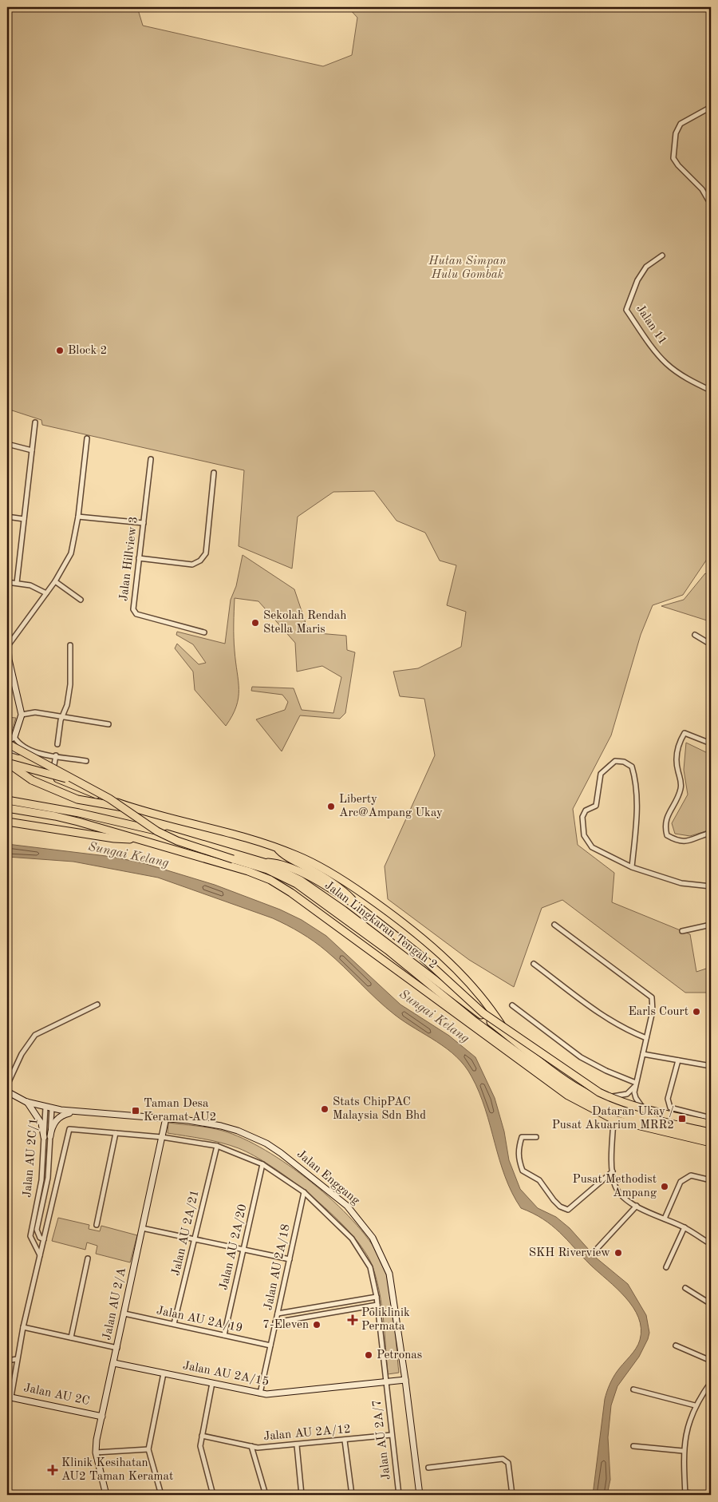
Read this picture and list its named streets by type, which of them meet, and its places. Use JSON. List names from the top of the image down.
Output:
{
  "streets": {
    "highway": ["Jalan Lingkaran Tengah 2"],
    "street": [
      "Jalan 11",
      "Jalan Hillview 3",
      "Jalan AU 2C/1",
      "Jalan Enggang",
      "Jalan AU 2A/21",
      "Jalan AU 2A/20",
      "Jalan AU 2A/18",
      "Jalan AU 2/A",
      "Jalan AU 2A/19",
      "Jalan AU 2A/15",
      "Jalan AU 2C",
      "Jalan AU 2A/12",
      "Jalan AU 2A/7"
    ]
  },
  "crossings": [
    ["Jalan AU 2C/1", "Jalan Enggang"],
    ["Jalan AU 2C/1", "Jalan AU 2A/7"],
    ["Jalan Enggang", "Jalan AU 2/A"],
    ["Jalan Enggang", "Jalan AU 2A/15"],
    ["Jalan AU 2A/21", "Jalan AU 2A/19"],
    ["Jalan AU 2A/21", "Jalan AU 2A/7"],
    ["Jalan AU 2A/20", "Jalan AU 2A/19"],
    ["Jalan AU 2A/20", "Jalan AU 2A/7"],
    ["Jalan AU 2A/18", "Jalan AU 2A/19"],
    ["Jalan AU 2A/18", "Jalan AU 2A/15"],
    ["Jalan AU 2A/18", "Jalan AU 2A/7"],
    ["Jalan AU 2/A", "Jalan AU 2A/19"],
    ["Jalan AU 2/A", "Jalan AU 2A/15"],
    ["Jalan AU 2/A", "Jalan AU 2C"],
    ["Jalan AU 2/A", "Jalan AU 2A/7"],
    ["Jalan AU 2A/15", "Jalan AU 2A/7"],
    ["Jalan AU 2A/12", "Jalan AU 2A/7"]
  ],
  "water": ["Sungai Kelang"],
  "parks": ["Hutan Simpan Hulu Gombak"],
  "places": {
    "other": [
      "Block 2",
      "Sekolah Rendah Stella Maris",
      "Liberty Arc@Ampang Ukay",
      "Earls Court",
      "Stats ChipPAC Malaysia Sdn Bhd",
      "Pusat Methodist Ampang",
      "SKH Riverview",
      "7-Eleven",
      "Petronas"
    ],
    "transit": ["Taman Desa Keramat AU2", "Dataran Ukay / Pusat Akuarium MRR2"],
    "health": ["Poliklinik Permata", "Klinik Kesihatan AU2 Taman Keramat"]
  }
}
